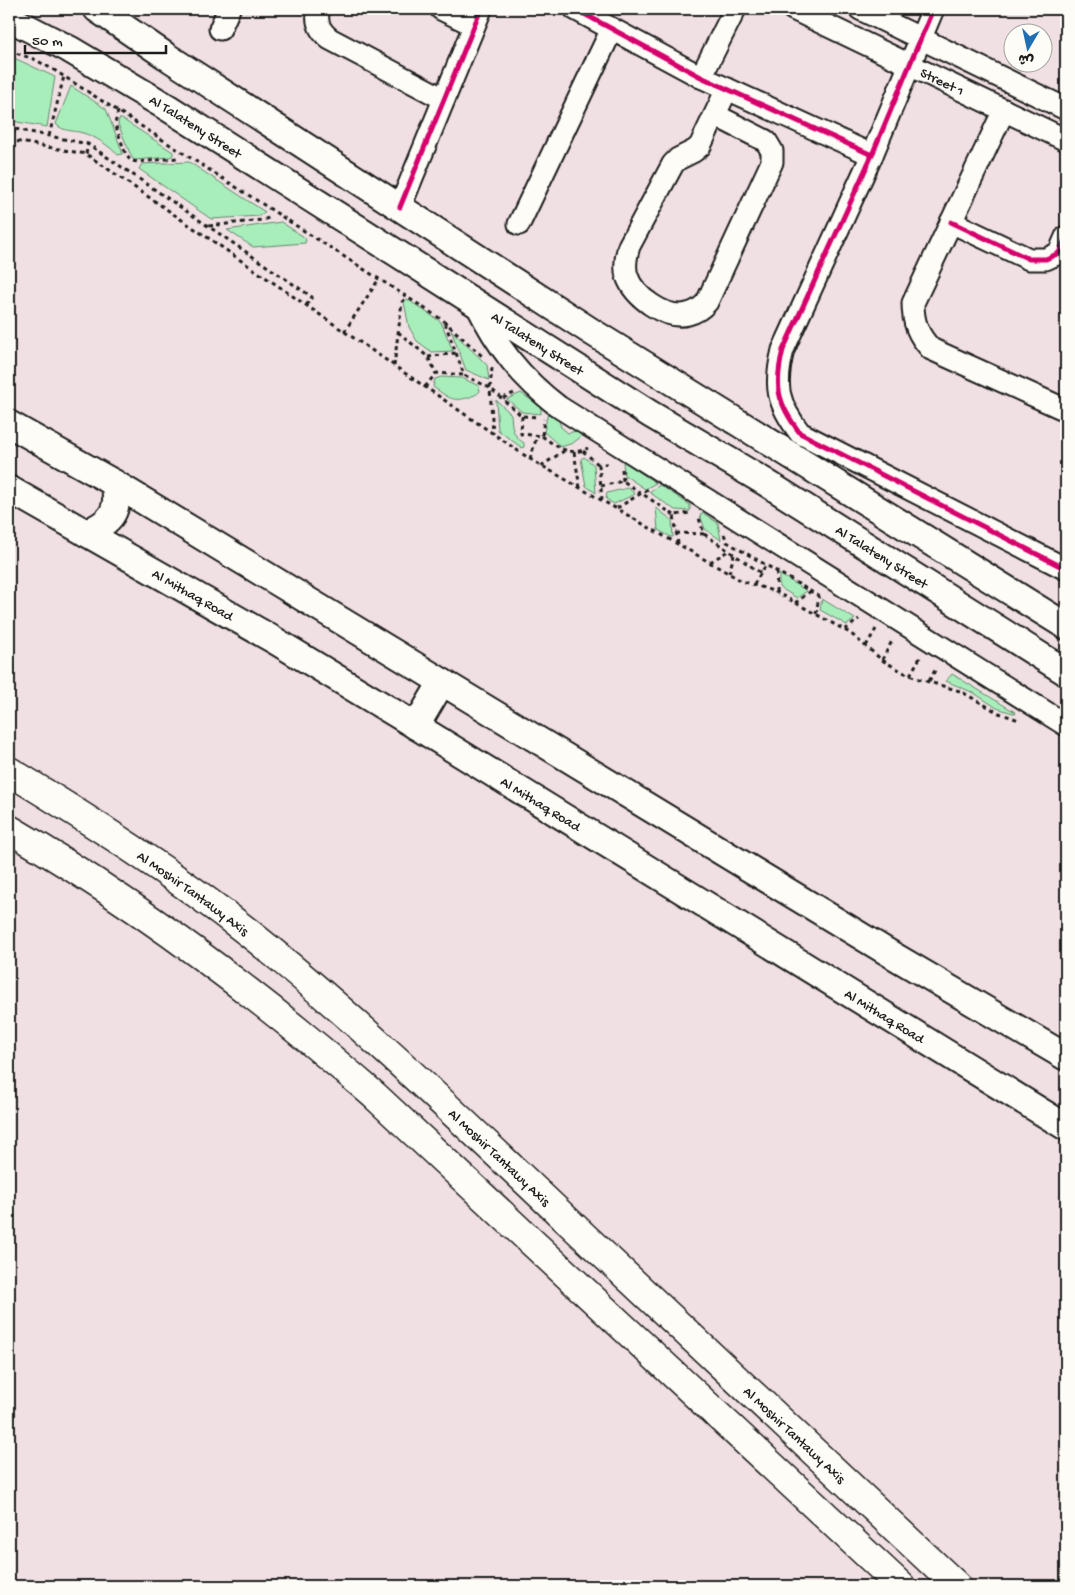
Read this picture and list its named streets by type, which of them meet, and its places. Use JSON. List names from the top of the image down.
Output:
{
  "streets": {
    "highway": ["Al Moshir Tantawy Axis"],
    "main road": ["Al Talateny Street", "Al Mithaq Road"],
    "street": ["Street 1"]
  },
  "scale_bar": "50 m",
  "north": "bottom"
}
